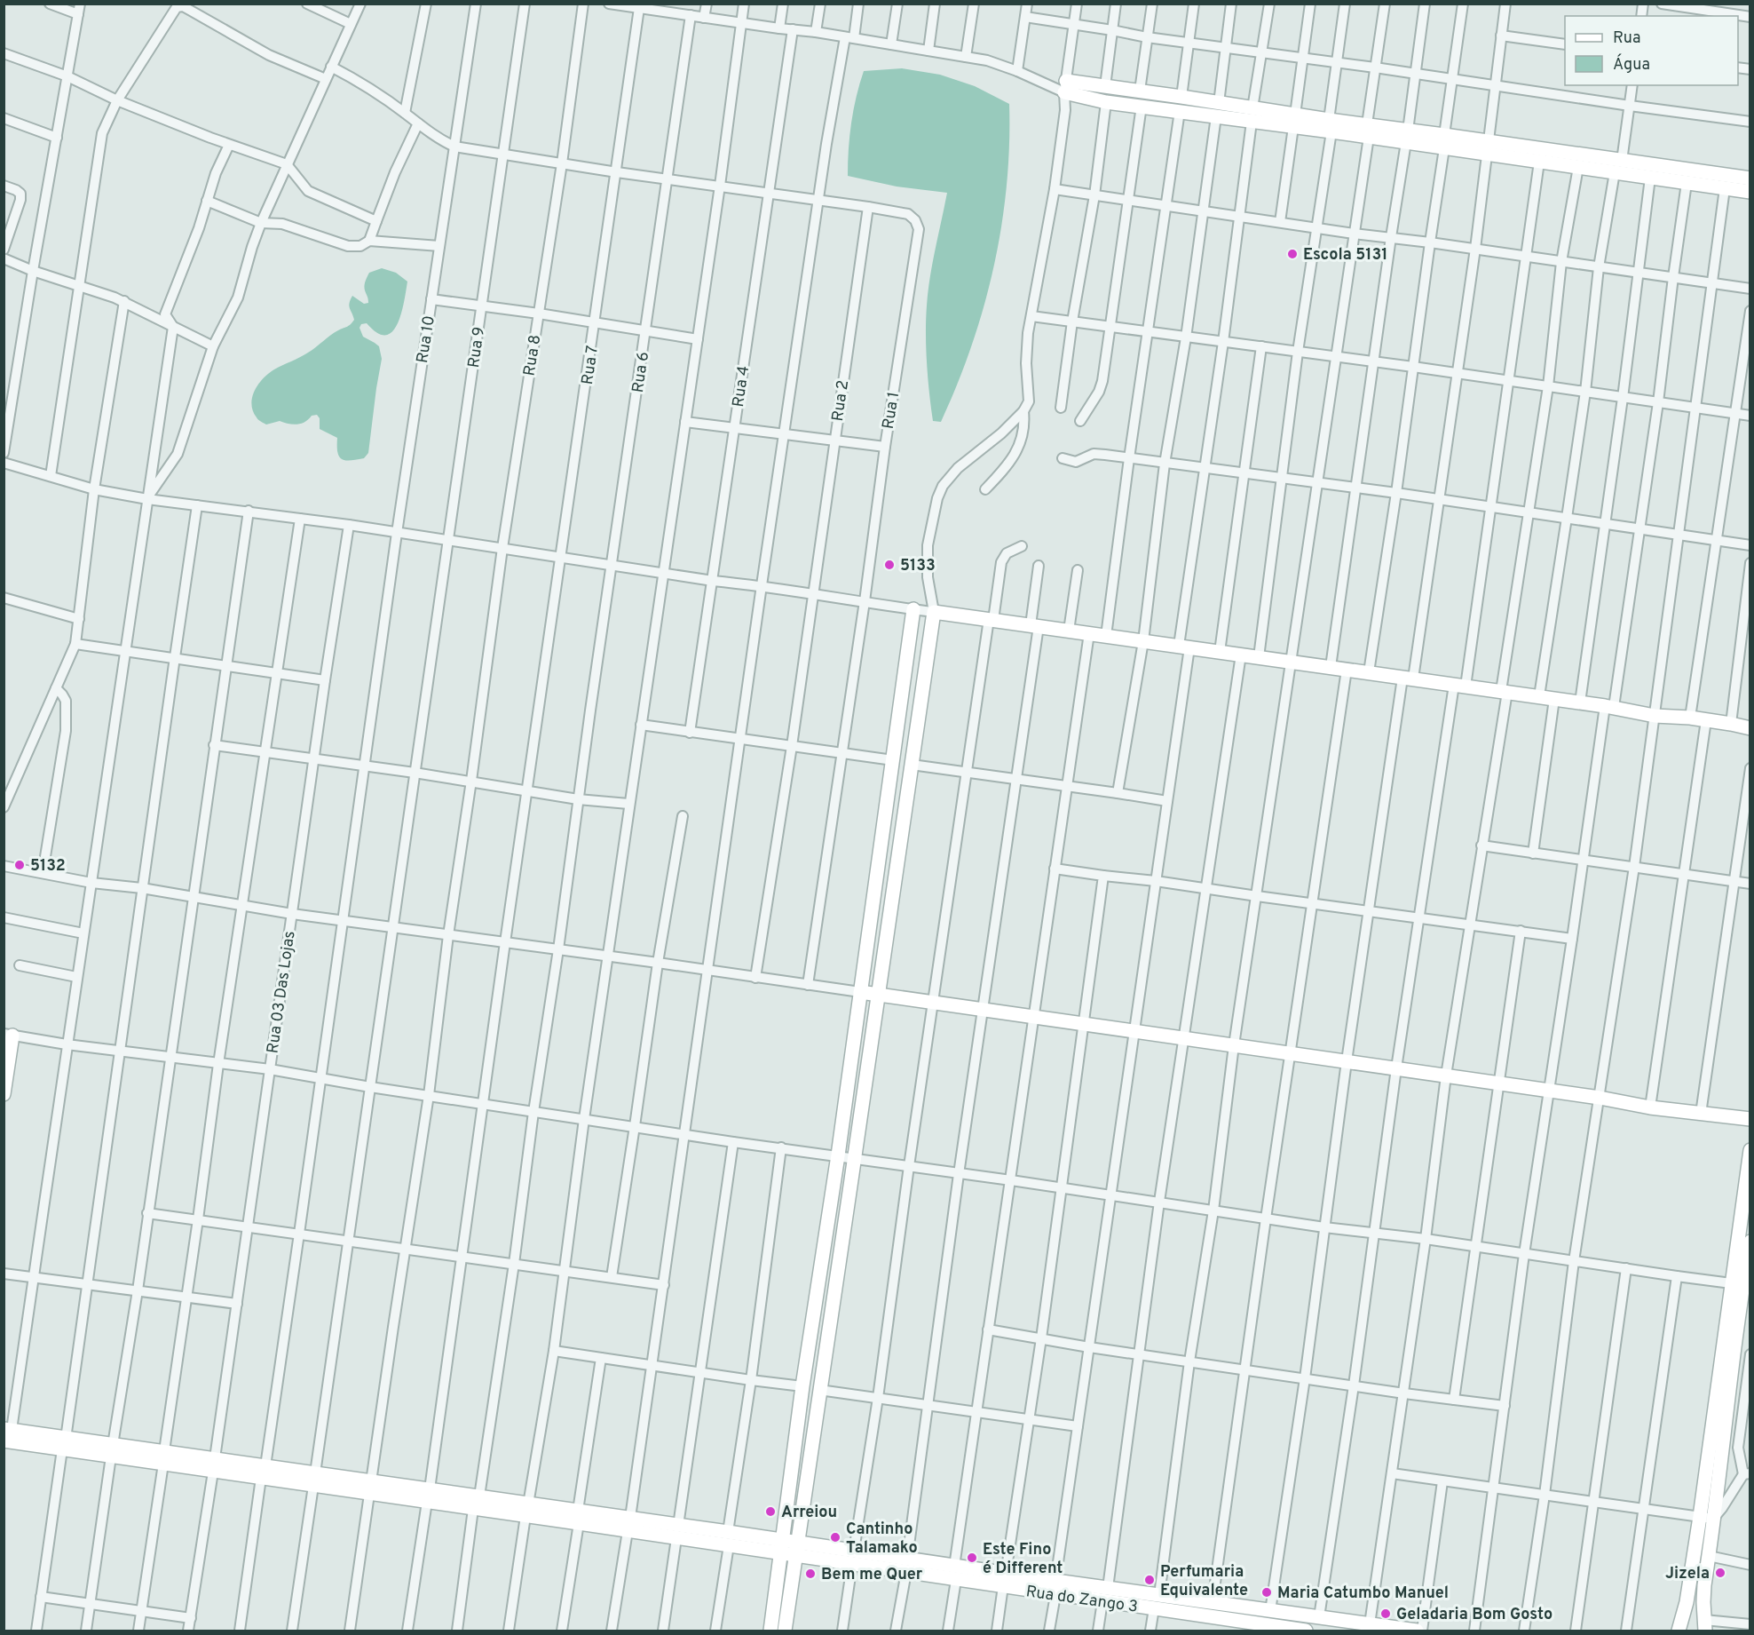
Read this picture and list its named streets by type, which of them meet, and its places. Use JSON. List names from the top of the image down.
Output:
{
  "streets": {
    "street": [
      "Rua 10",
      "Rua 9",
      "Rua 8",
      "Rua 7",
      "Rua 6",
      "Rua 4",
      "Rua 2",
      "Rua 1",
      "Rua 03 Das Lojas",
      "Rua do Zango 3"
    ]
  },
  "crossings": [
    ["Rua 10", "Rua do Zango 3"],
    ["Rua 9", "Rua do Zango 3"],
    ["Rua 8", "Rua do Zango 3"],
    ["Rua 7", "Rua do Zango 3"],
    ["Rua 6", "Rua do Zango 3"],
    ["Rua 2", "Rua 1"],
    ["Rua 03 Das Lojas", "Rua do Zango 3"]
  ],
  "places": [
    "Escola 5131",
    "5133",
    "5132",
    "Arreiou",
    "Cantinho Talamako",
    "Este Fino é Different",
    "Jizela",
    "Bem me Quer",
    "Perfumaria Equivalente",
    "Maria Catumbo Manuel",
    "Geladaria Bom Gosto"
  ],
  "legend": ["Rua", "Água"]
}
